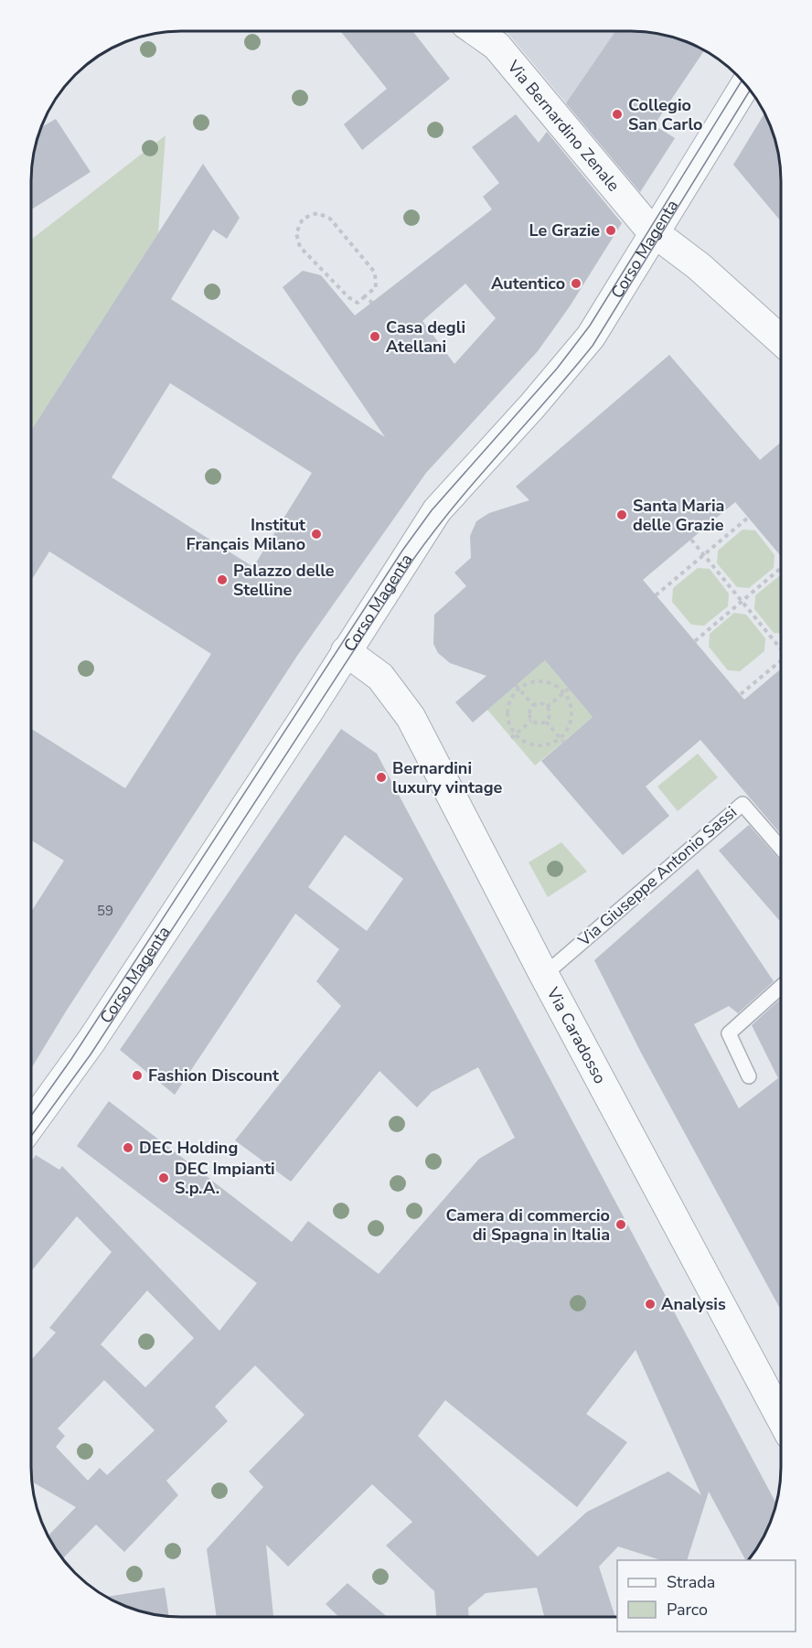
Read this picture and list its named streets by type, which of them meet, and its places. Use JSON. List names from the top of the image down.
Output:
{
  "streets": {
    "street": ["Via Bernardino Zenale", "Corso Magenta", "Via Caradosso"],
    "lane": ["Via Giuseppe Antonio Sassi"]
  },
  "crossings": [
    ["Via Bernardino Zenale", "Corso Magenta"],
    ["Corso Magenta", "Via Caradosso"],
    ["Via Giuseppe Antonio Sassi", "Via Caradosso"]
  ],
  "places": [
    "Collegio San Carlo",
    "Le Grazie",
    "Autentico",
    "Casa degli Atellani",
    "Santa Maria delle Grazie",
    "Institut Français Milano",
    "Palazzo delle Stelline",
    "Bernardini luxury vintage",
    "Fashion Discount",
    "DEC Holding",
    "DEC Impianti S.p.A.",
    "Camera di commercio di Spagna in Italia",
    "Analysis"
  ],
  "house_numbers": ["59"],
  "legend": ["Strada", "Parco"]
}
